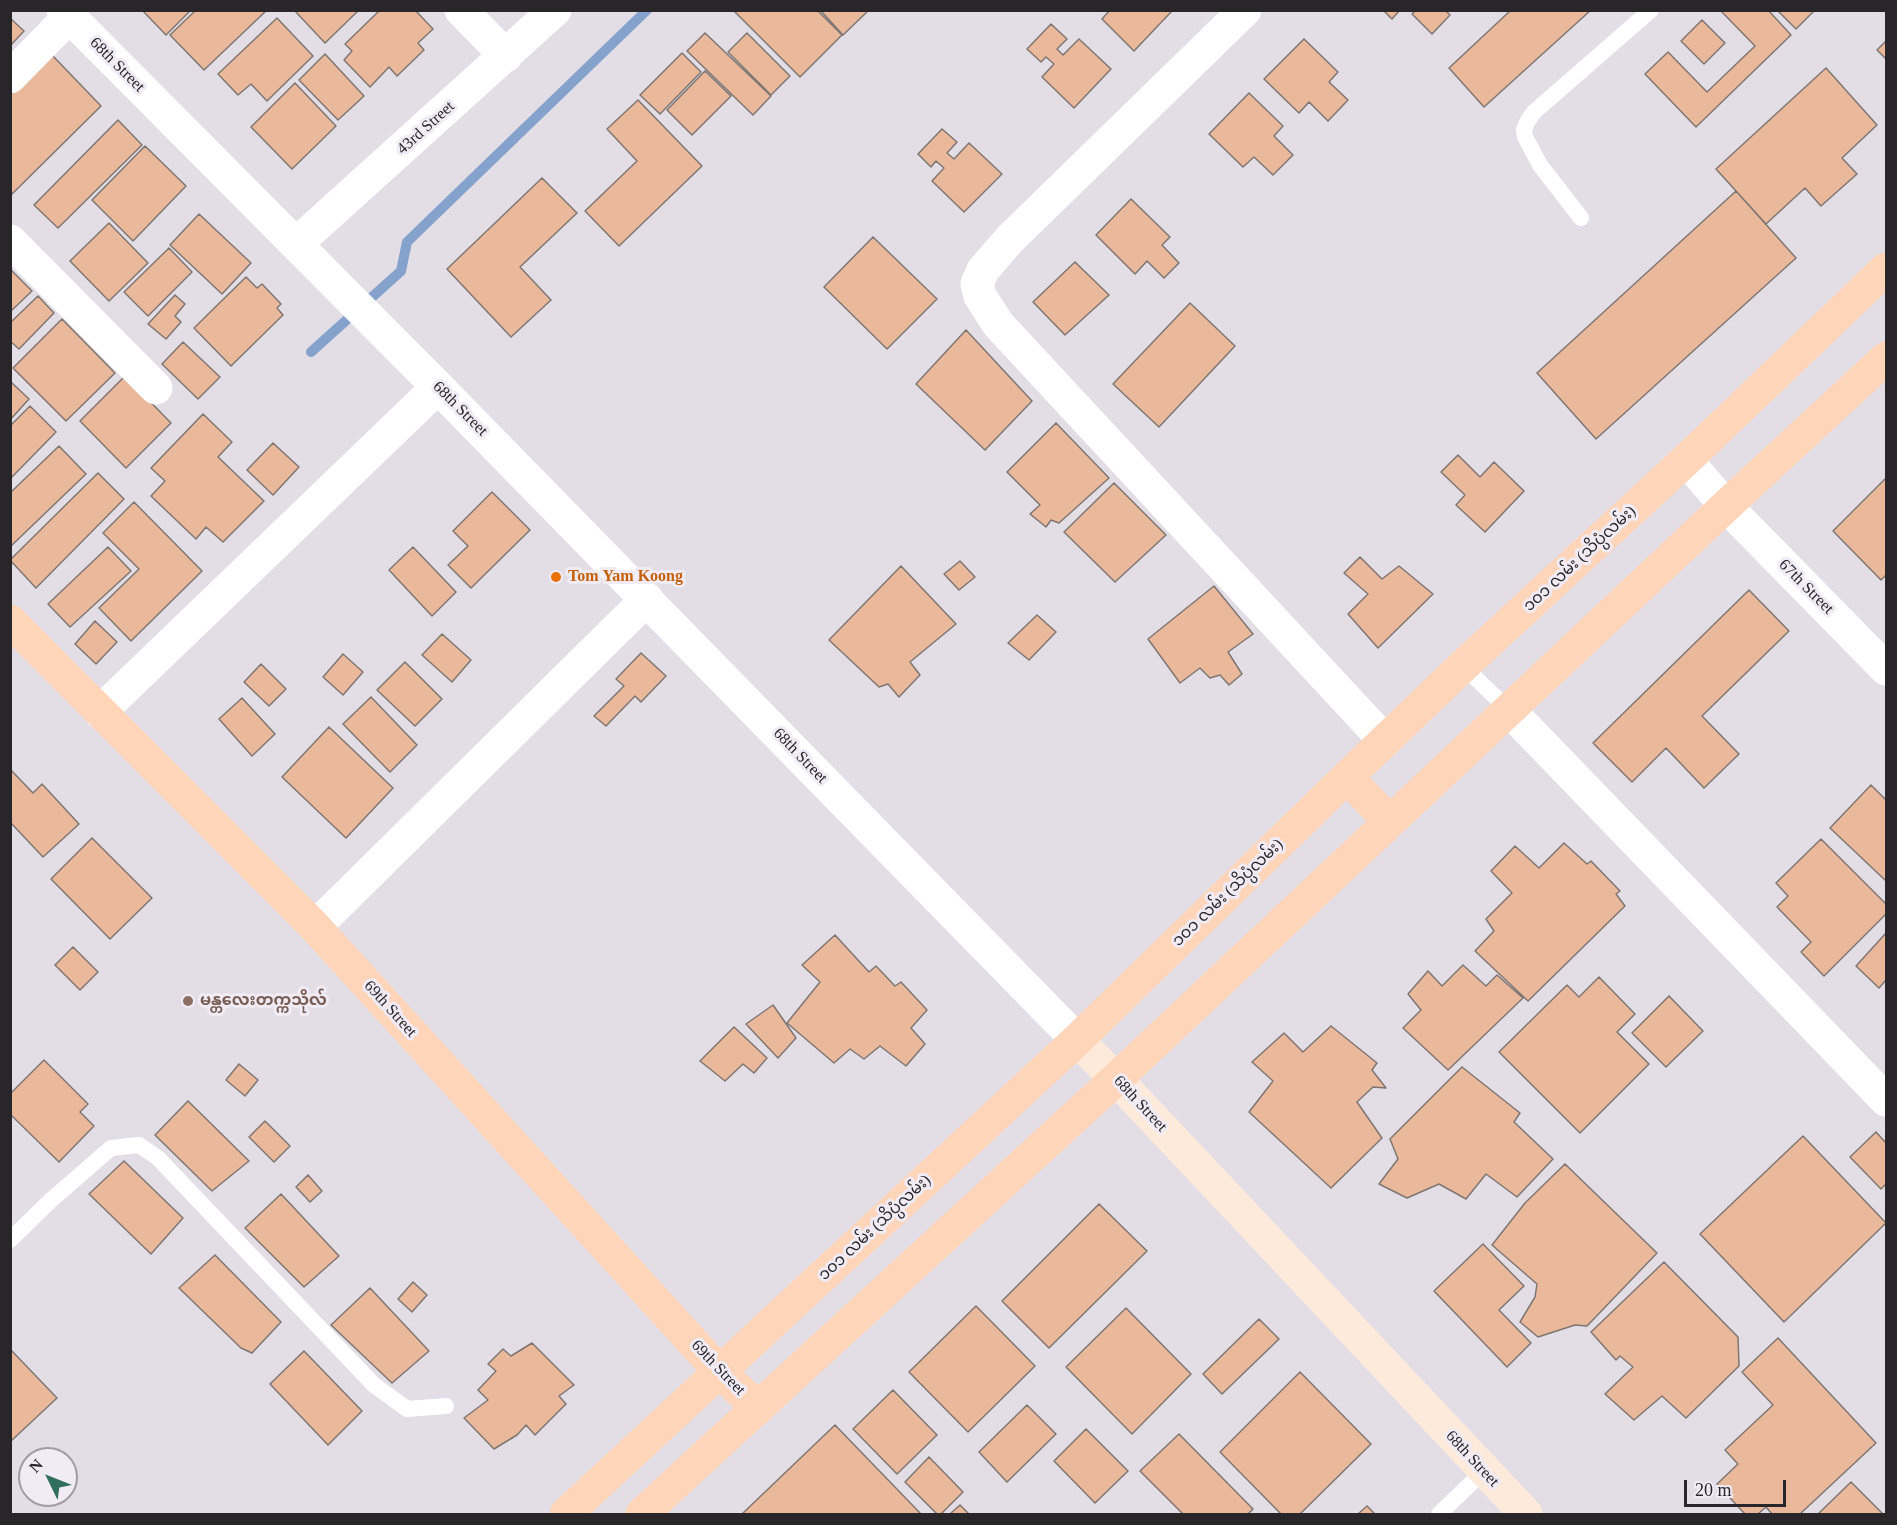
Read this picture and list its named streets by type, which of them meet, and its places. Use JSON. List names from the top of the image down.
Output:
{
  "streets": {
    "main road": ["68th Street", "၁၀၁ လမ်း (သိပ္ပံလမ်း)", "69th Street"],
    "street": ["43rd Street", "67th Street"]
  },
  "crossings": [
    ["68th Street", "43rd Street"],
    ["68th Street", "၁၀၁ လမ်း (သိပ္ပံလမ်း)"],
    ["၁၀၁ လမ်း (သိပ္ပံလမ်း)", "67th Street"],
    ["၁၀၁ လမ်း (သိပ္ပံလမ်း)", "69th Street"]
  ],
  "places": ["Tom Yam Koong", "မန္တလေးတက္ကသိုလ်"],
  "scale_bar": "20 m",
  "north": "top left"
}
